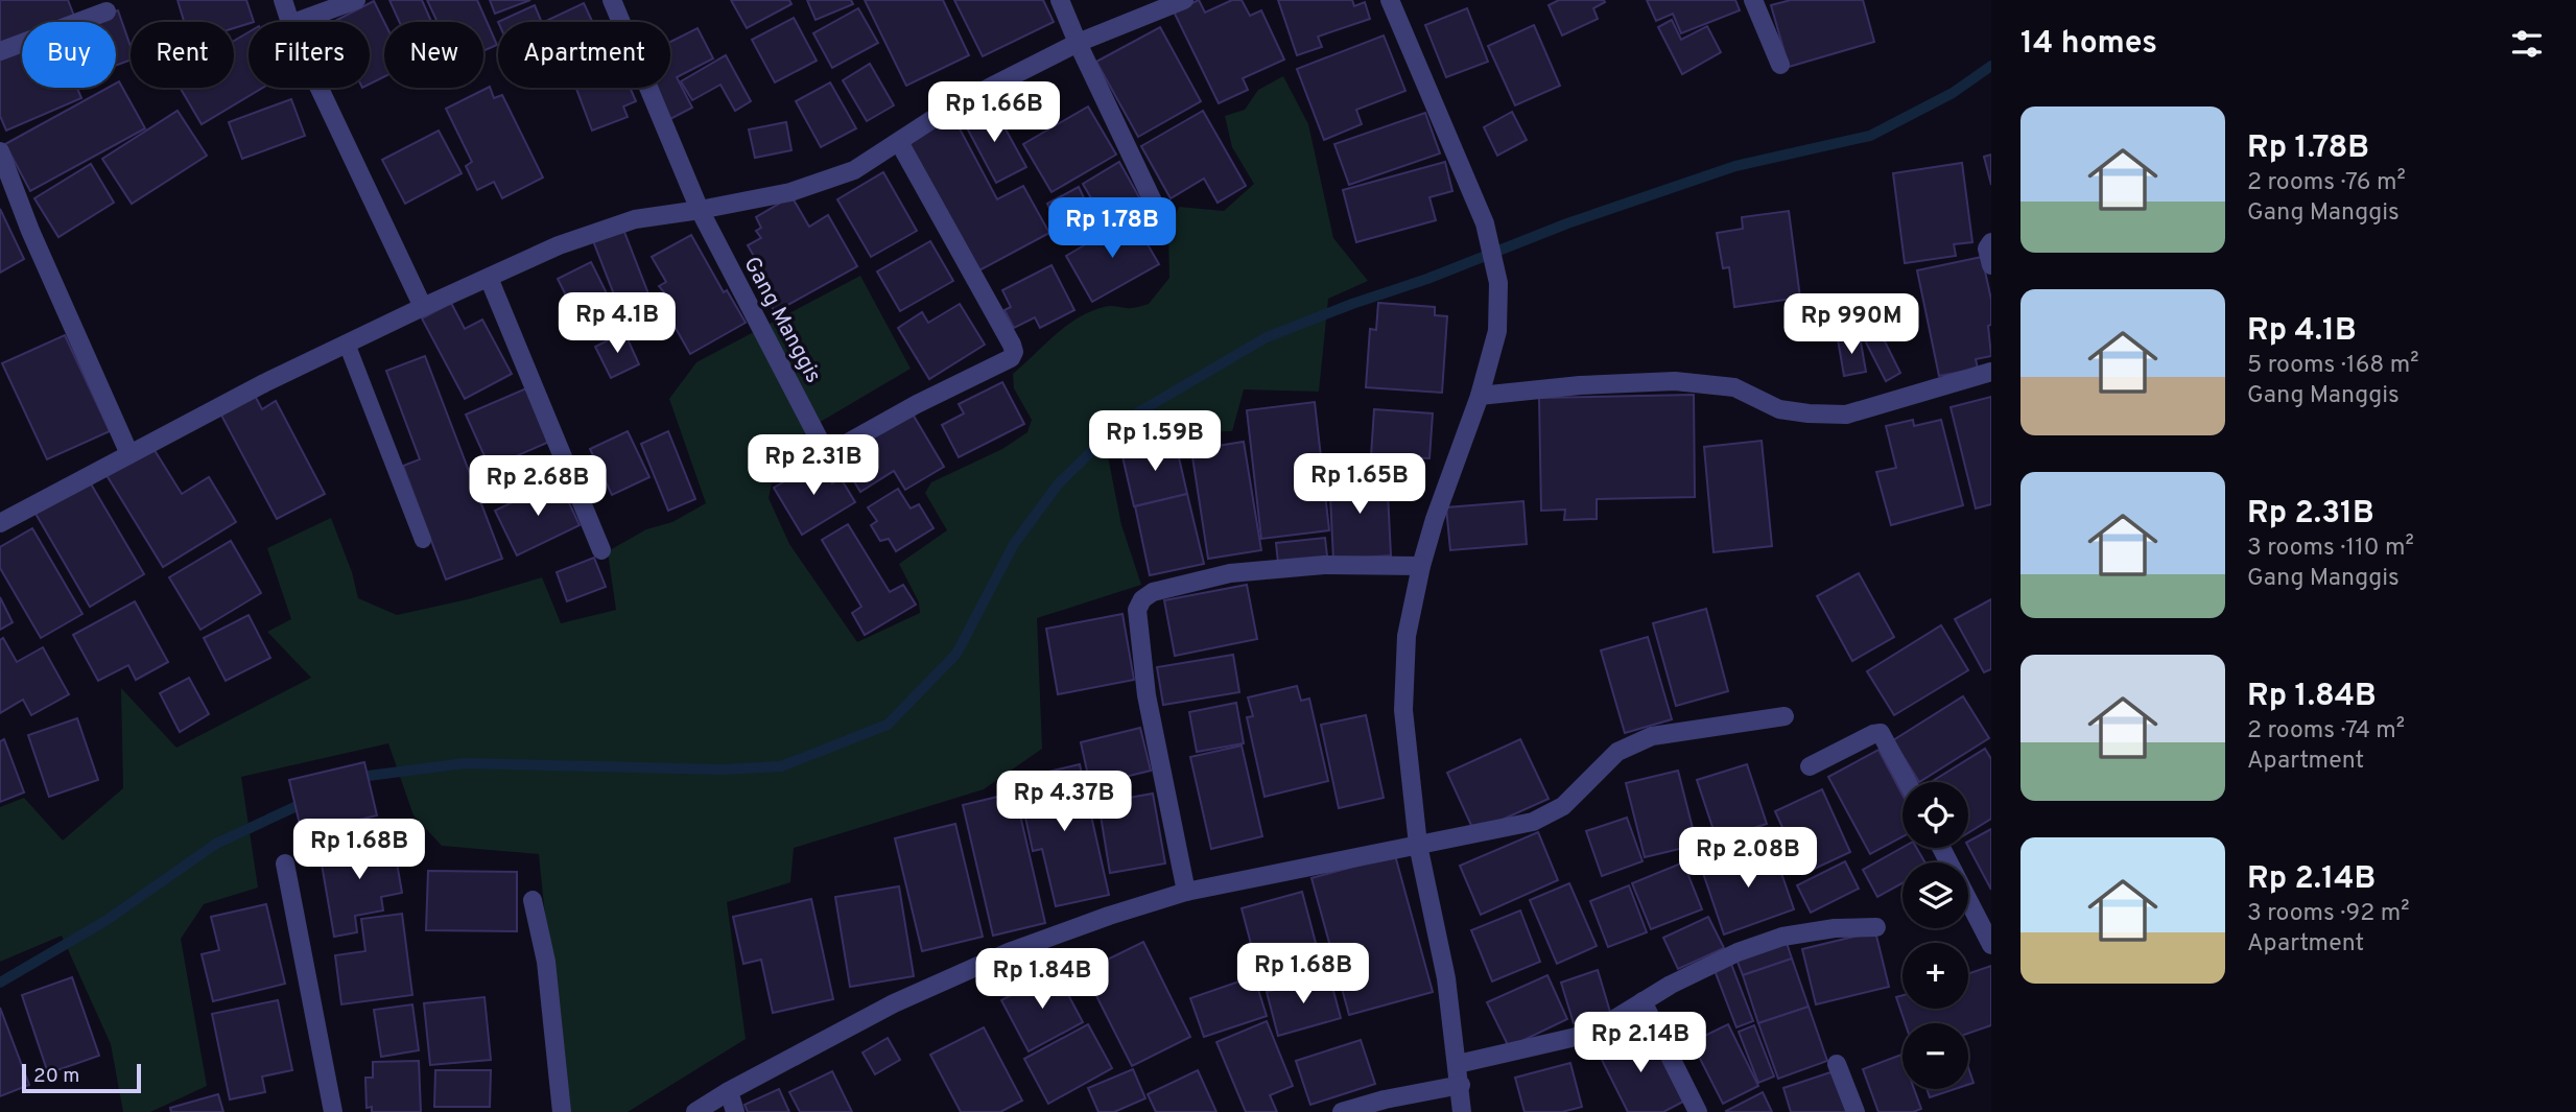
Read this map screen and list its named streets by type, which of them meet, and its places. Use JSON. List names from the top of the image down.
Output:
{
  "streets": {
    "street": ["Gang Manggis"]
  },
  "scale_bar": "20 m",
  "page": {
    "heading": "14 homes",
    "chip": [
      "Buy",
      "Rent",
      "Filters",
      "New",
      "Apartment"
    ],
    "price": [
      "Rp 1.66B",
      "Rp 1.78B",
      "Rp 4.1B",
      "Rp 990M",
      "Rp 1.59B",
      "Rp 2.31B",
      "Rp 1.65B",
      "Rp 2.68B",
      "Rp 4.37B",
      "Rp 1.68B",
      "Rp 2.08B",
      "Rp 1.68B",
      "Rp 1.84B",
      "Rp 2.14B"
    ],
    "list": [
      {
        "name": "Rp 1.78B",
        "note": "2 rooms · 76 m² · Gang Manggis"
      },
      {
        "name": "Rp 4.1B",
        "note": "5 rooms · 168 m² · Gang Manggis"
      },
      {
        "name": "Rp 2.31B",
        "note": "3 rooms · 110 m² · Gang Manggis"
      },
      {
        "name": "Rp 1.84B",
        "note": "2 rooms · 74 m² · Apartment"
      },
      {
        "name": "Rp 2.14B",
        "note": "3 rooms · 92 m² · Apartment"
      }
    ],
    "map_buttons": ["+", "−"],
    "scale": "20 m"
  }
}
